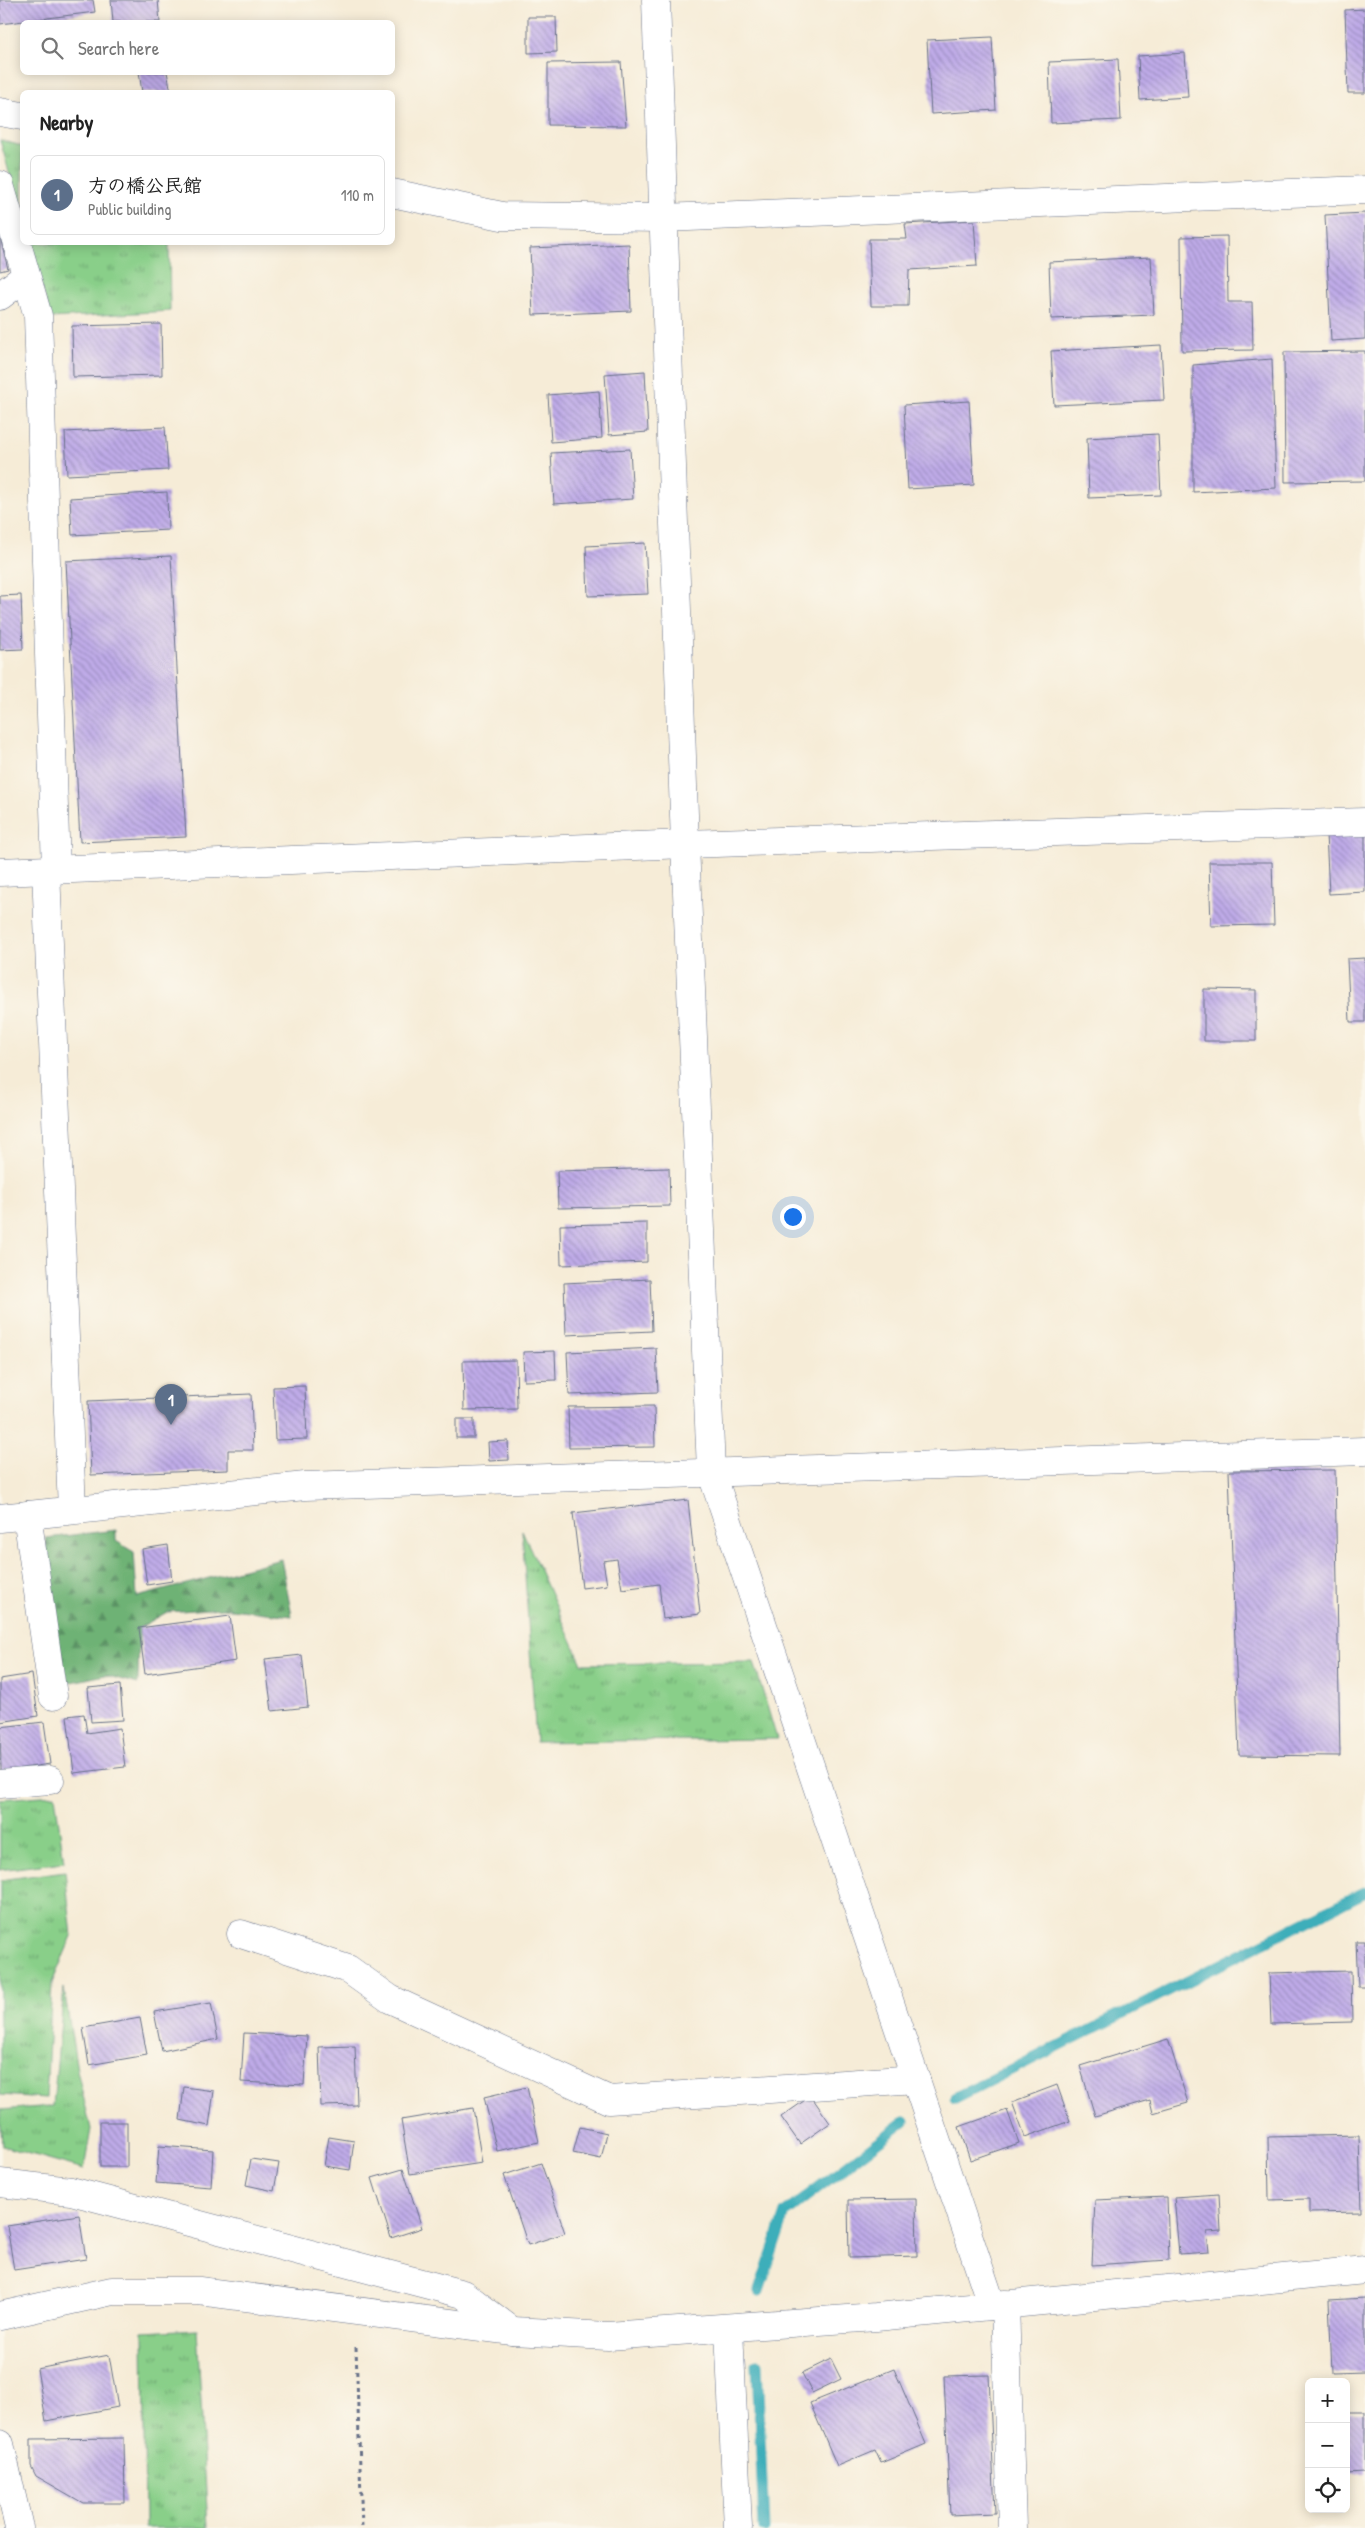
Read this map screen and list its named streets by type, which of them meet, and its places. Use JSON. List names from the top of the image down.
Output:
{
  "page": {
    "search": "Search here",
    "heading": "Nearby",
    "list": [
      {
        "mark": "1",
        "name": "方の橋公民館",
        "note": "Public building",
        "value": "110 m"
      }
    ],
    "pins": "1",
    "map_buttons": ["+", "−"]
  }
}
